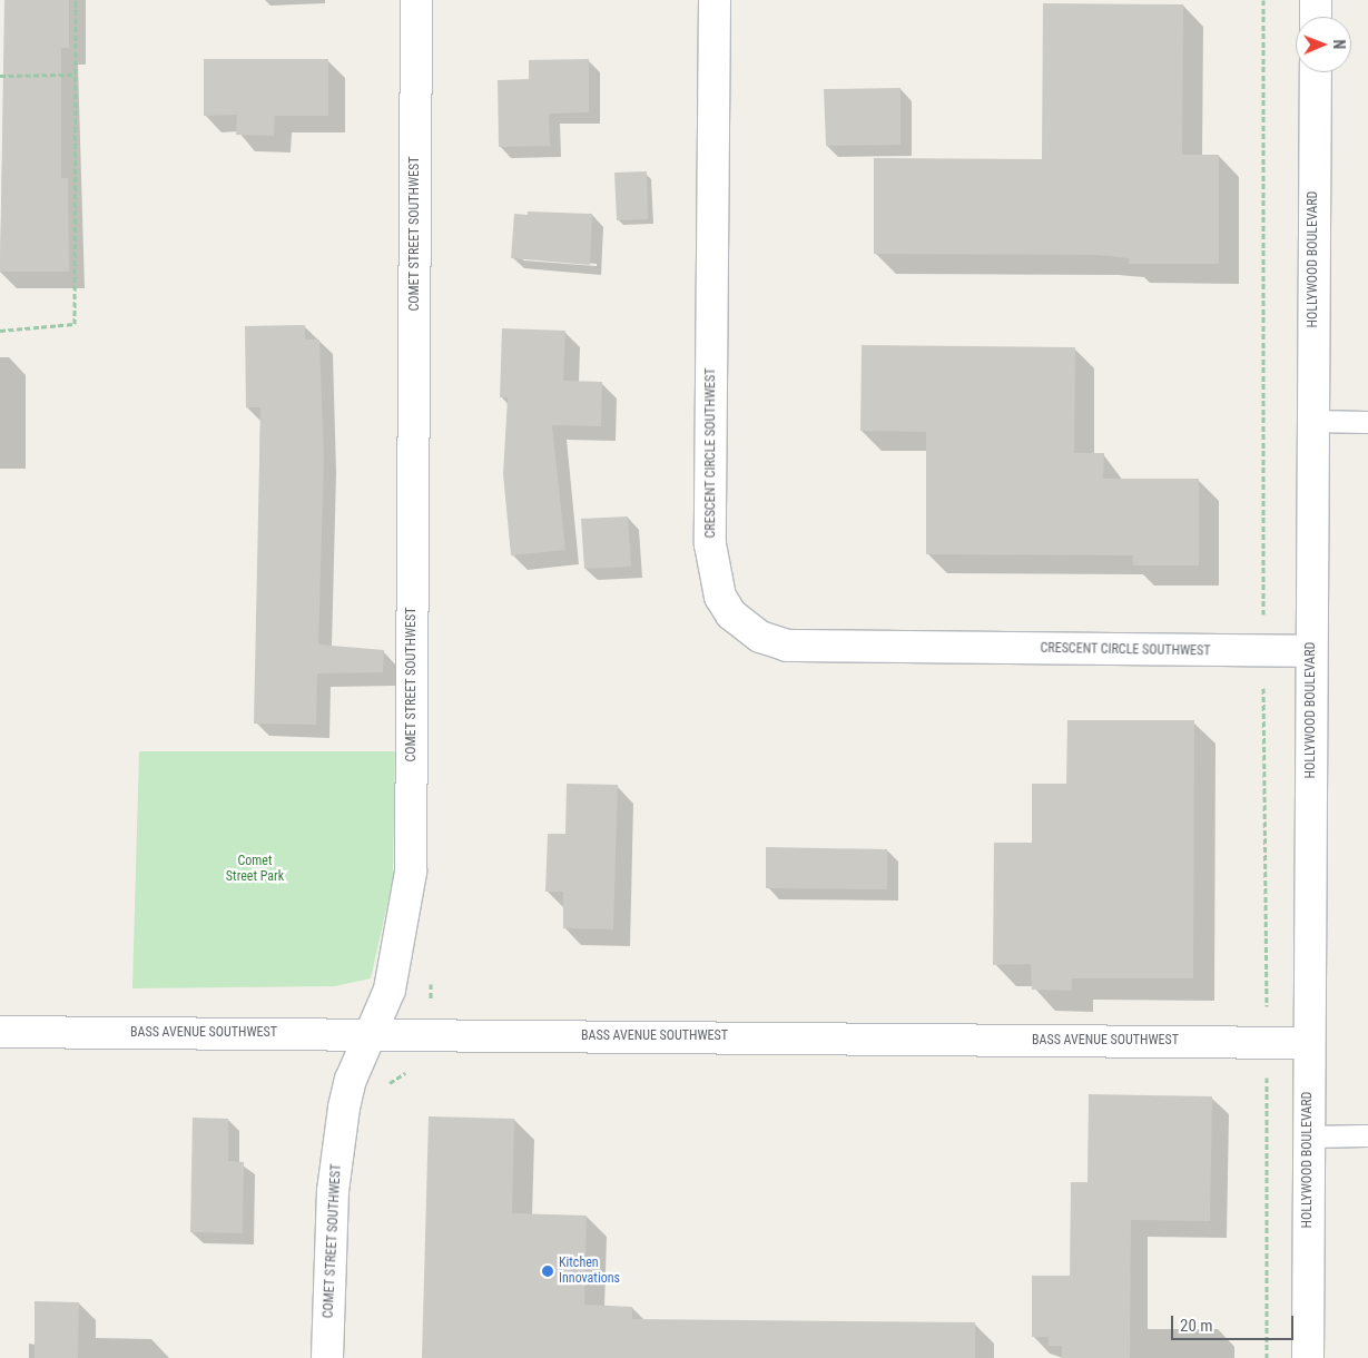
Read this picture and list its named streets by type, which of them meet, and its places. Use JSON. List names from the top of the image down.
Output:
{
  "streets": {
    "street": [
      "COMET STREET SOUTHWEST",
      "HOLLYWOOD BOULEVARD",
      "CRESCENT CIRCLE SOUTHWEST",
      "BASS AVENUE SOUTHWEST"
    ]
  },
  "crossings": [
    ["COMET STREET SOUTHWEST", "BASS AVENUE SOUTHWEST"],
    ["HOLLYWOOD BOULEVARD", "CRESCENT CIRCLE SOUTHWEST"],
    ["HOLLYWOOD BOULEVARD", "BASS AVENUE SOUTHWEST"]
  ],
  "parks": ["Comet Street Park"],
  "places": ["Kitchen Innovations"],
  "scale_bar": "20 m",
  "north": "right"
}
